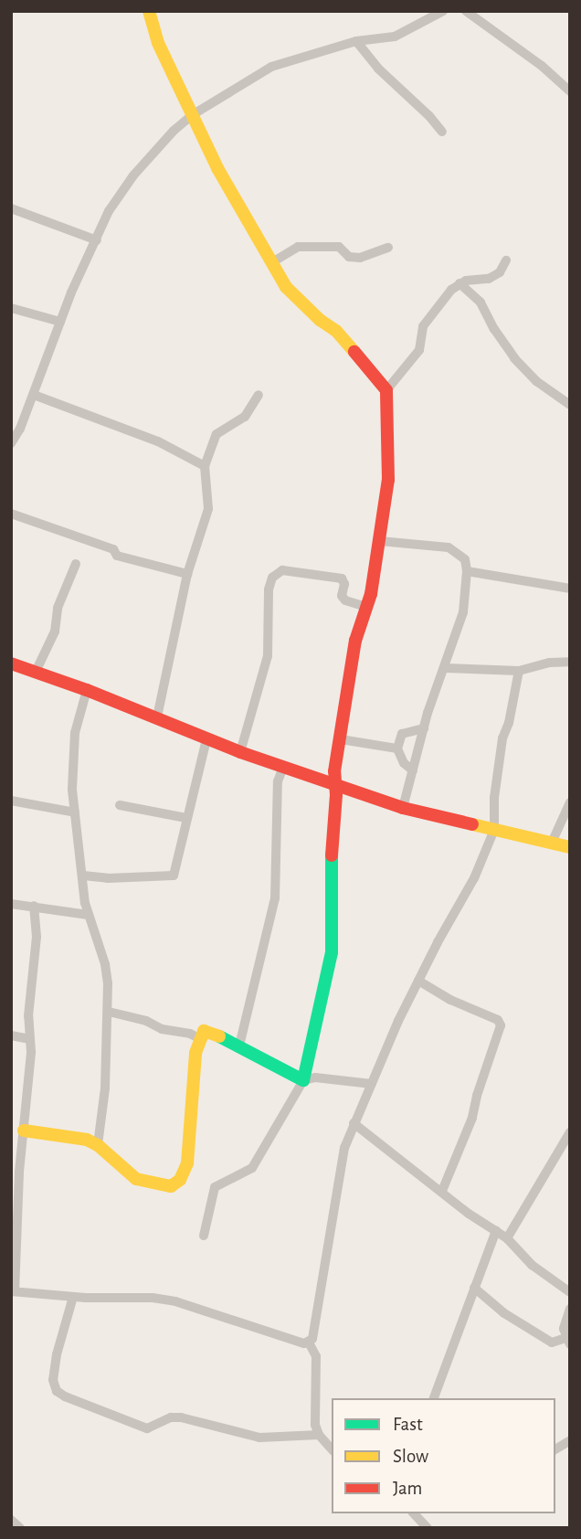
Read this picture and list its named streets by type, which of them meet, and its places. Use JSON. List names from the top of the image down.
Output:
{
  "legend": ["Fast", "Slow", "Jam"]
}
